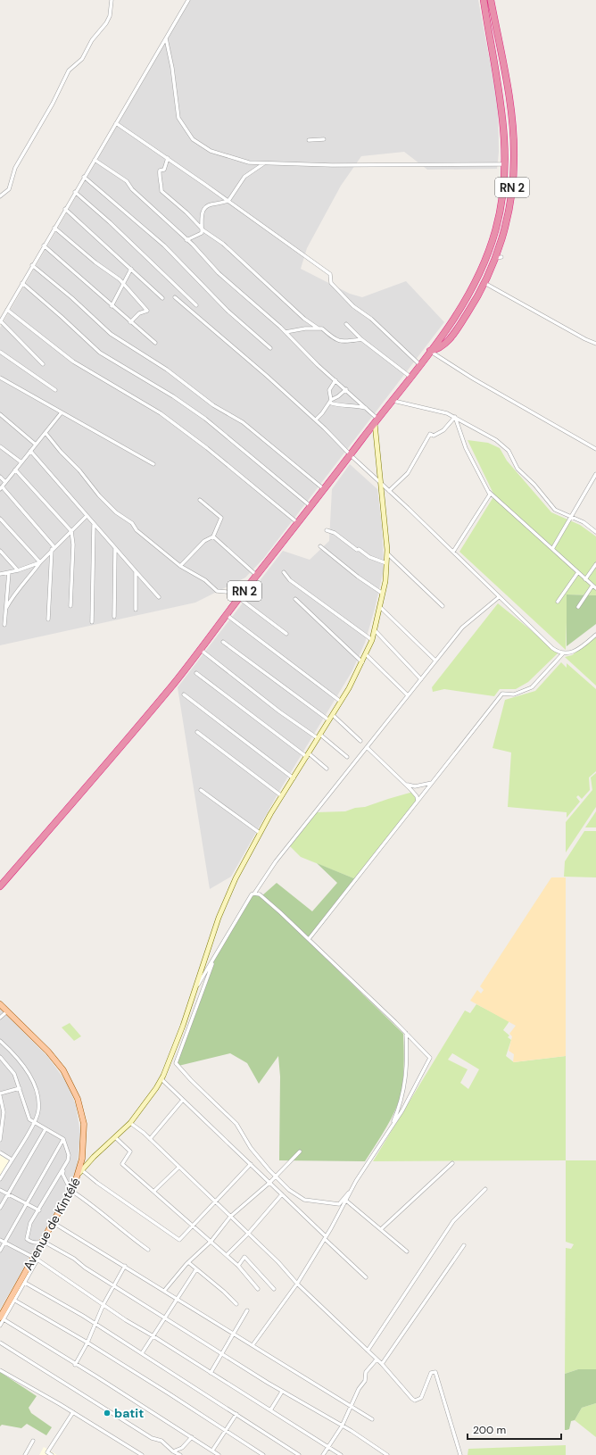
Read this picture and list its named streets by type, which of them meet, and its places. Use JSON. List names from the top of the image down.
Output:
{
  "streets": {
    "highway": ["RN 2"],
    "main road": ["Avenue de Kintélé"]
  },
  "places": ["batit"],
  "scale_bar": "200 m"
}
